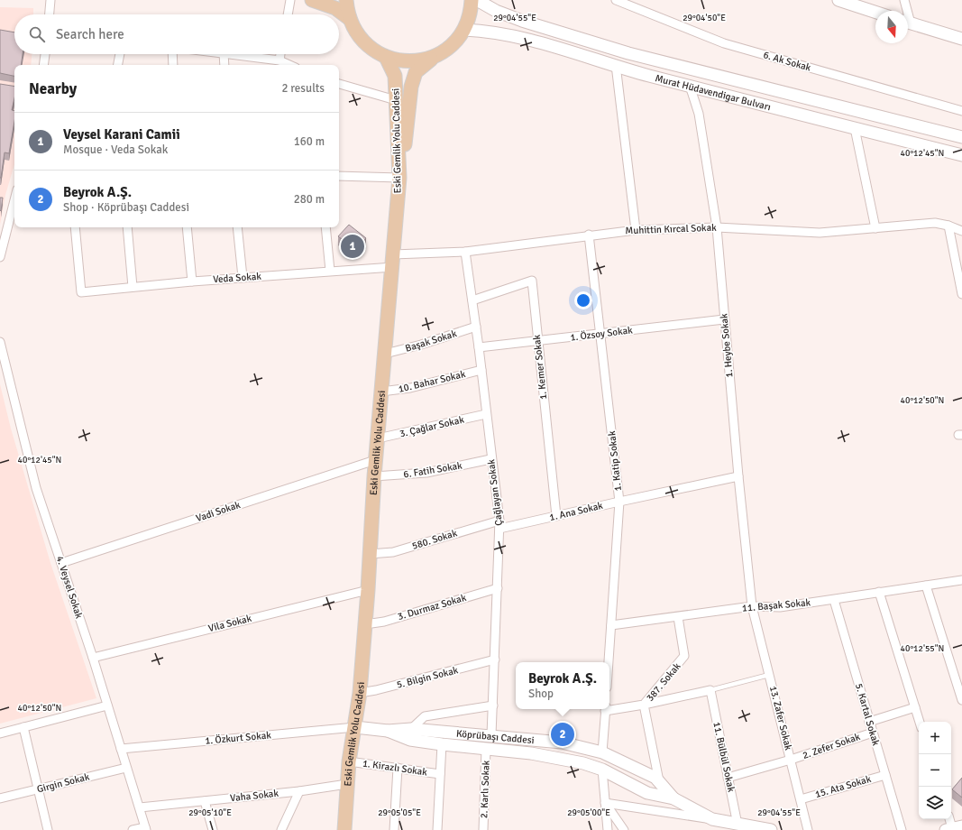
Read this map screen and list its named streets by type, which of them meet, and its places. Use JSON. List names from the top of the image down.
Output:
{
  "streets": {
    "main road": ["Murat Hüdavendigar Bulvarı", "Eski Gemlik Yolu Caddesi", "Köprübaşı Caddesi"],
    "street": [
      "6. Ak Sokak",
      "Muhittin Kırcal Sokak",
      "Veda Sokak",
      "1. Özsoy Sokak",
      "Başak Sokak",
      "1. Heybe Sokak",
      "1. Kemer Sokak",
      "10. Bahar Sokak",
      "3. Çağlar Sokak",
      "1. Katip Sokak",
      "6. Fatih Sokak",
      "Çağlayan Sokak",
      "Vadi Sokak",
      "1. Ana Sokak",
      "580. Sokak",
      "4. Veysel Sokak",
      "11. Başak Sokak",
      "3. Durmaz Sokak",
      "Vila Sokak",
      "5. Bilgin Sokak",
      "387. Sokak",
      "5. Kartal Sokak",
      "13. Zafer Sokak",
      "1. Özkurt Sokak",
      "2. Zefer Sokak",
      "11. Bülbül Sokak",
      "1. Kirazlı Sokak",
      "Girgin Sokak",
      "15. Ata Sokak",
      "2. Karlı Sokak",
      "Vaha Sokak"
    ]
  },
  "crossings": [
    ["Murat Hüdavendigar Bulvarı", "1. Heybe Sokak"],
    ["Eski Gemlik Yolu Caddesi", "Muhittin Kırcal Sokak"],
    ["Eski Gemlik Yolu Caddesi", "Veda Sokak"],
    ["Eski Gemlik Yolu Caddesi", "Başak Sokak"],
    ["Eski Gemlik Yolu Caddesi", "10. Bahar Sokak"],
    ["Eski Gemlik Yolu Caddesi", "3. Çağlar Sokak"],
    ["Eski Gemlik Yolu Caddesi", "6. Fatih Sokak"],
    ["Eski Gemlik Yolu Caddesi", "Vadi Sokak"],
    ["Eski Gemlik Yolu Caddesi", "580. Sokak"],
    ["Eski Gemlik Yolu Caddesi", "3. Durmaz Sokak"],
    ["Eski Gemlik Yolu Caddesi", "Vila Sokak"],
    ["Eski Gemlik Yolu Caddesi", "5. Bilgin Sokak"],
    ["Eski Gemlik Yolu Caddesi", "Köprübaşı Caddesi"],
    ["Eski Gemlik Yolu Caddesi", "1. Özkurt Sokak"],
    ["Eski Gemlik Yolu Caddesi", "1. Kirazlı Sokak"],
    ["Eski Gemlik Yolu Caddesi", "Vaha Sokak"],
    ["Muhittin Kırcal Sokak", "Veda Sokak"],
    ["Muhittin Kırcal Sokak", "1. Heybe Sokak"],
    ["Muhittin Kırcal Sokak", "1. Katip Sokak"],
    ["Muhittin Kırcal Sokak", "Çağlayan Sokak"],
    ["1. Özsoy Sokak", "1. Heybe Sokak"],
    ["1. Özsoy Sokak", "1. Kemer Sokak"],
    ["1. Özsoy Sokak", "1. Katip Sokak"],
    ["1. Özsoy Sokak", "Çağlayan Sokak"],
    ["Başak Sokak", "Çağlayan Sokak"],
    ["1. Heybe Sokak", "1. Ana Sokak"],
    ["1. Heybe Sokak", "11. Başak Sokak"],
    ["1. Heybe Sokak", "13. Zafer Sokak"],
    ["1. Kemer Sokak", "Çağlayan Sokak"],
    ["1. Kemer Sokak", "1. Ana Sokak"],
    ["10. Bahar Sokak", "Çağlayan Sokak"],
    ["3. Çağlar Sokak", "Çağlayan Sokak"],
    ["1. Katip Sokak", "1. Ana Sokak"],
    ["1. Katip Sokak", "11. Başak Sokak"],
    ["6. Fatih Sokak", "Çağlayan Sokak"],
    ["Çağlayan Sokak", "1. Ana Sokak"],
    ["Çağlayan Sokak", "580. Sokak"],
    ["Çağlayan Sokak", "3. Durmaz Sokak"],
    ["Çağlayan Sokak", "5. Bilgin Sokak"],
    ["Çağlayan Sokak", "Köprübaşı Caddesi"],
    ["Vadi Sokak", "4. Veysel Sokak"],
    ["4. Veysel Sokak", "Vila Sokak"],
    ["4. Veysel Sokak", "1. Özkurt Sokak"],
    ["4. Veysel Sokak", "Girgin Sokak"],
    ["4. Veysel Sokak", "Vaha Sokak"],
    ["11. Başak Sokak", "387. Sokak"],
    ["11. Başak Sokak", "5. Kartal Sokak"],
    ["11. Başak Sokak", "13. Zafer Sokak"],
    ["387. Sokak", "Köprübaşı Caddesi"],
    ["5. Kartal Sokak", "2. Zefer Sokak"],
    ["5. Kartal Sokak", "15. Ata Sokak"],
    ["13. Zafer Sokak", "2. Zefer Sokak"],
    ["13. Zafer Sokak", "15. Ata Sokak"],
    ["Köprübaşı Caddesi", "1. Özkurt Sokak"],
    ["Köprübaşı Caddesi", "11. Bülbül Sokak"],
    ["Köprübaşı Caddesi", "2. Karlı Sokak"],
    ["2. Zefer Sokak", "11. Bülbül Sokak"]
  ],
  "north": "bottom",
  "page": {
    "search": "Search here",
    "heading": ["Nearby", "2 results"],
    "list": [
      {
        "mark": "1",
        "name": "Veysel Karani Camii",
        "note": "Mosque · Veda Sokak",
        "value": "160 m"
      },
      {
        "mark": "2",
        "name": "Beyrok A.Ş.",
        "note": "Shop · Köprübaşı Caddesi",
        "value": "280 m"
      }
    ],
    "pins": ["1", "2"],
    "popup": ["Beyrok A.Ş.", "Shop"],
    "map_buttons": ["+", "−"]
  },
  "coordinates": [
    "29°04'55\"E",
    "29°04'50\"E",
    "40°12'45\"N",
    "40°12'50\"N",
    "40°12'55\"N",
    "29°05'10\"E",
    "29°05'05\"E",
    "29°05'00\"E"
  ]
}
